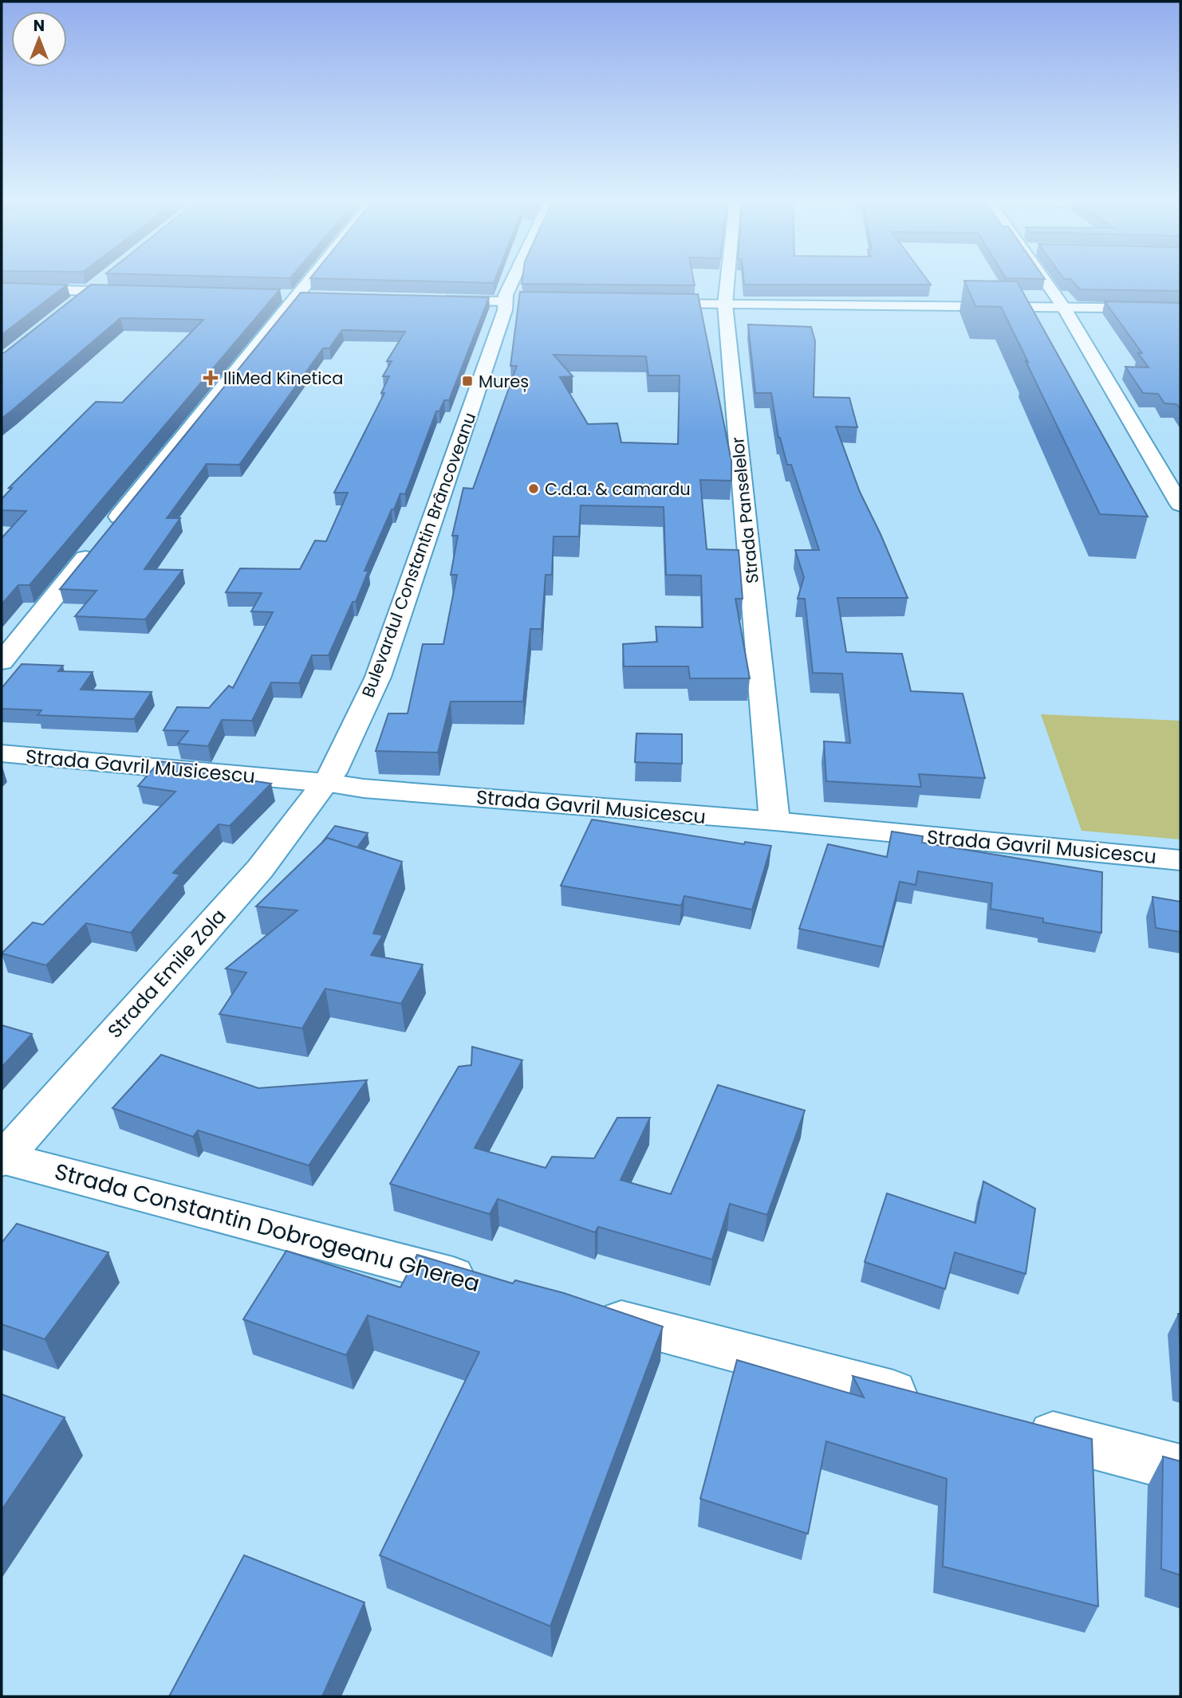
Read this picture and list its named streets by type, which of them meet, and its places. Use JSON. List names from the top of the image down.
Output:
{
  "streets": {
    "street": [
      "Strada Panselelor",
      "Bulevardul Constantin Brâncoveanu",
      "Strada Gavril Musicescu",
      "Strada Emile Zola",
      "Strada Constantin Dobrogeanu Gherea"
    ]
  },
  "crossings": [
    ["Strada Panselelor", "Strada Gavril Musicescu"],
    ["Bulevardul Constantin Brâncoveanu", "Strada Gavril Musicescu"],
    ["Bulevardul Constantin Brâncoveanu", "Strada Emile Zola"],
    ["Strada Gavril Musicescu", "Strada Emile Zola"],
    ["Strada Emile Zola", "Strada Constantin Dobrogeanu Gherea"]
  ],
  "places": {
    "health": ["IliMed Kinetica"],
    "transit": ["Mureș"],
    "other": ["C.d.a. & camardu"]
  },
  "north": "top"
}
